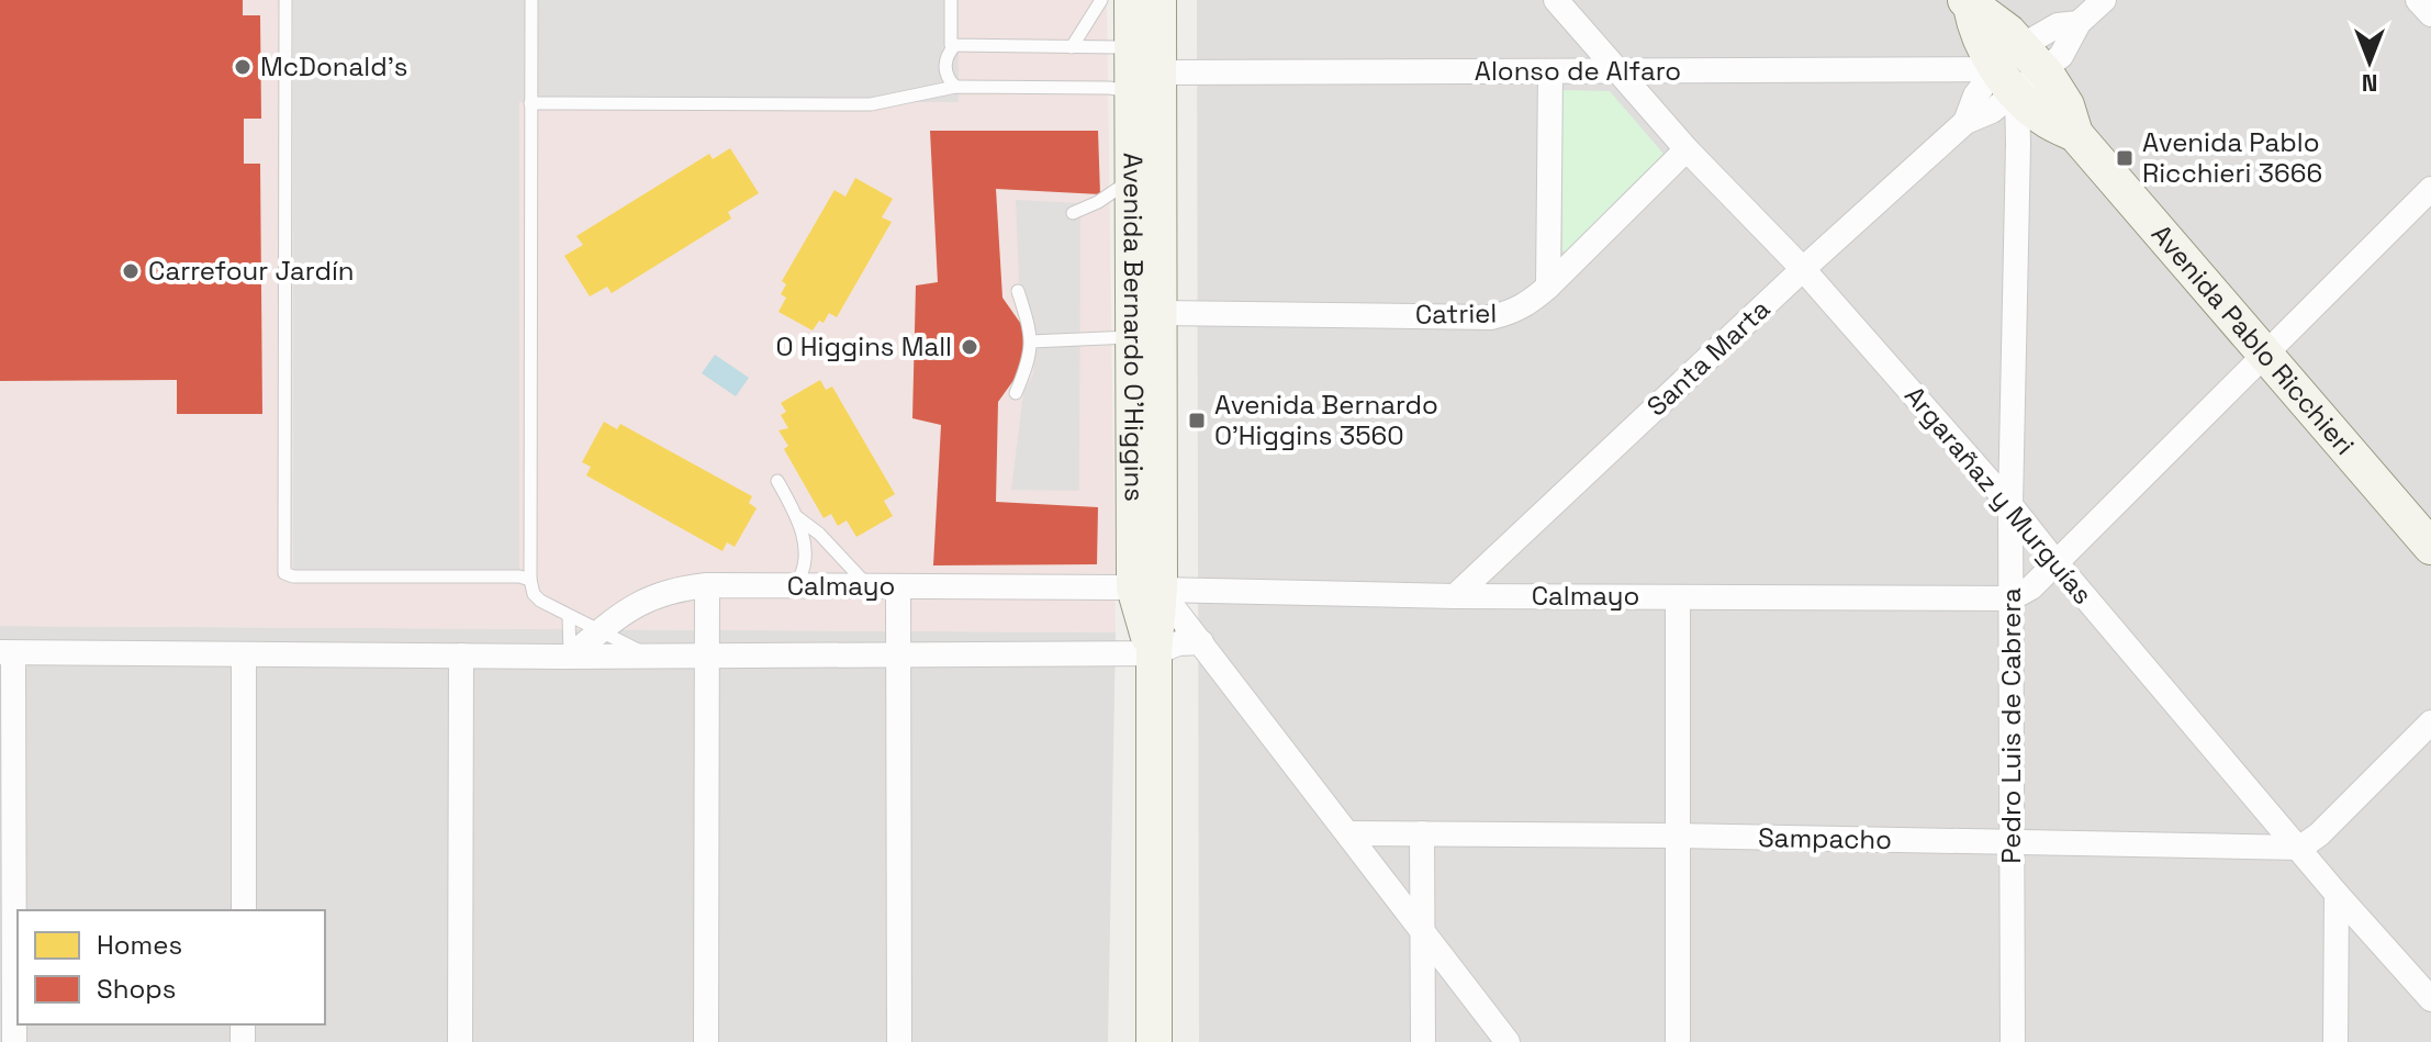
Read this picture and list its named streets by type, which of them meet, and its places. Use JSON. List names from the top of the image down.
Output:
{
  "streets": {
    "main road": ["Avenida Bernardo O'Higgins", "Avenida Pablo Ricchieri"],
    "street": [
      "Alonso de Alfaro",
      "Catriel",
      "Santa Marta",
      "Argarañaz y Murguías",
      "Calmayo",
      "Pedro Luis de Cabrera",
      "Sampacho"
    ]
  },
  "crossings": [
    ["Alonso de Alfaro", "Avenida Bernardo O'Higgins"],
    ["Alonso de Alfaro", "Avenida Pablo Ricchieri"],
    ["Alonso de Alfaro", "Santa Marta"],
    ["Alonso de Alfaro", "Argarañaz y Murguías"],
    ["Alonso de Alfaro", "Pedro Luis de Cabrera"],
    ["Catriel", "Avenida Bernardo O'Higgins"],
    ["Catriel", "Argarañaz y Murguías"],
    ["Avenida Bernardo O'Higgins", "Calmayo"],
    ["Avenida Pablo Ricchieri", "Santa Marta"],
    ["Avenida Pablo Ricchieri", "Pedro Luis de Cabrera"],
    ["Santa Marta", "Argarañaz y Murguías"],
    ["Santa Marta", "Calmayo"],
    ["Santa Marta", "Pedro Luis de Cabrera"],
    ["Argarañaz y Murguías", "Pedro Luis de Cabrera"],
    ["Argarañaz y Murguías", "Sampacho"],
    ["Calmayo", "Pedro Luis de Cabrera"],
    ["Pedro Luis de Cabrera", "Sampacho"]
  ],
  "places": {
    "other": ["McDonald's", "Carrefour Jardín", "O Higgins Mall"],
    "transit": ["Avenida Pablo Ricchieri 3666", "Avenida Bernardo O'Higgins 3560"]
  },
  "legend": ["Homes", "Shops"],
  "north": "bottom"
}
